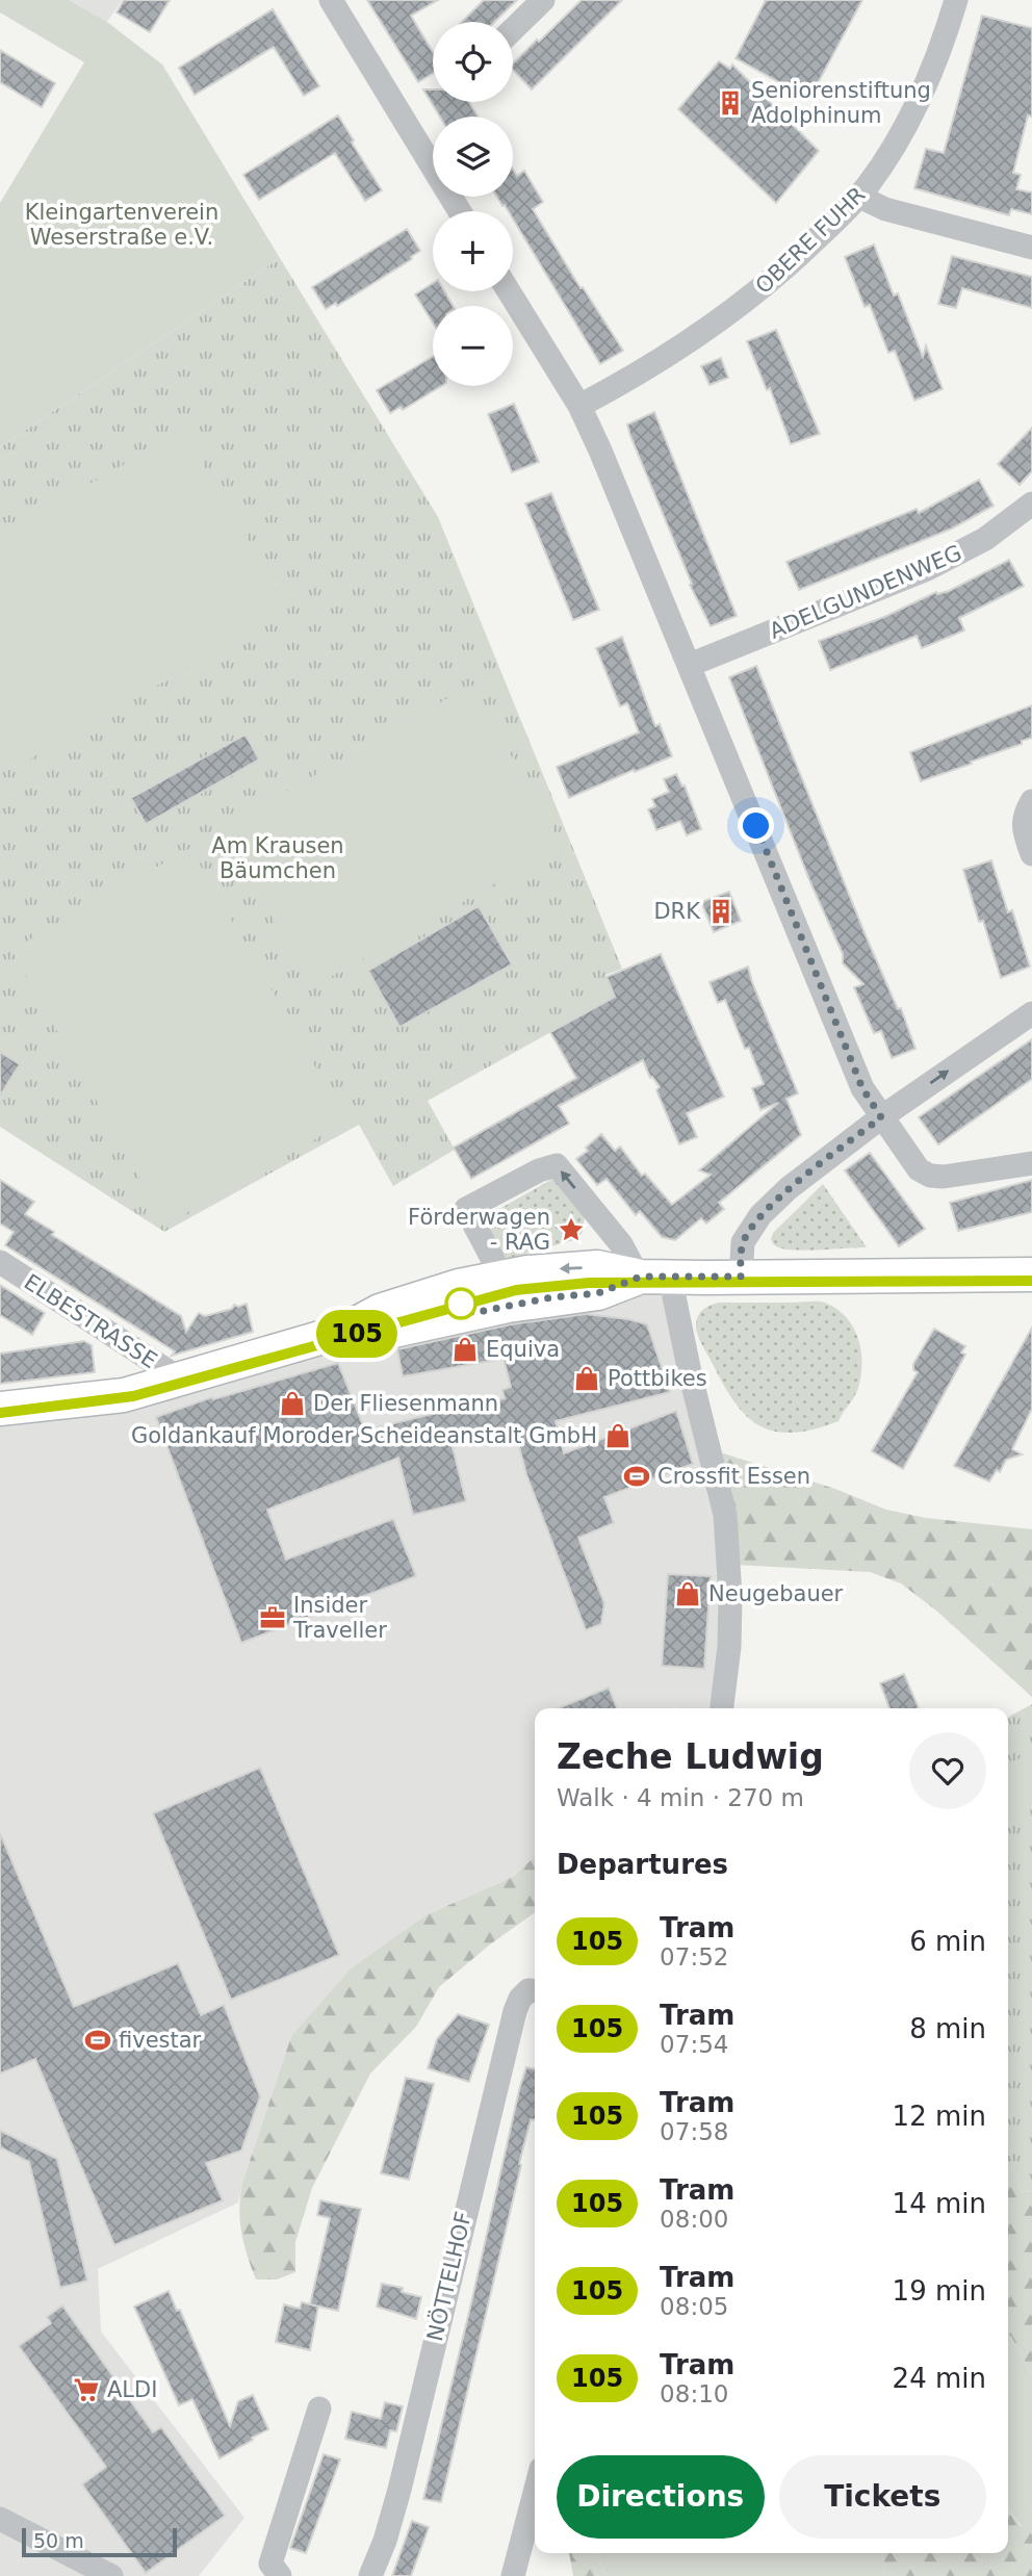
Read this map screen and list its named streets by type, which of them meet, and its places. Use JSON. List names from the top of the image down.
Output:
{
  "streets": {
    "street": [
      "OBERE FUHR",
      "ADELGUNDENWEG",
      "ELBESTRASSE",
      "NÖTTELHOF"
    ]
  },
  "parks": ["Kleingartenverein Weserstraße e.V.", "Am Krausen Bäumchen"],
  "places": {
    "building": ["Seniorenstiftung Adolphinum", "DRK"],
    "place": ["Förderwagen - RAG"],
    "shop": [
      "Equiva",
      "Pottbikes",
      "Der Fliesenmann",
      "Goldankauf Moroder Scheideanstalt GmbH",
      "Neugebauer"
    ],
    "sports": ["Crossfit Essen", "fivestar"],
    "office": ["Insider Traveller"],
    "supermarket": ["ALDI"]
  },
  "lines": ["tram line 105"],
  "scale_bar": "50 m",
  "page": {
    "on_map": "105",
    "map_buttons": ["+", "−"],
    "heading": [
      ["Zeche Ludwig", "Walk · 4 min · 270 m"],
      "Departures"
    ],
    "list": [
      {
        "mark": "105",
        "name": "Tram",
        "note": "07:52",
        "value": "6 min"
      },
      {
        "mark": "105",
        "name": "Tram",
        "note": "07:54",
        "value": "8 min"
      },
      {
        "mark": "105",
        "name": "Tram",
        "note": "07:58",
        "value": "12 min"
      },
      {
        "mark": "105",
        "name": "Tram",
        "note": "08:00",
        "value": "14 min"
      },
      {
        "mark": "105",
        "name": "Tram",
        "note": "08:05",
        "value": "19 min"
      },
      {
        "mark": "105",
        "name": "Tram",
        "note": "08:10",
        "value": "24 min"
      }
    ],
    "buttons": ["Directions", "Tickets"],
    "scale": "50 m"
  }
}
